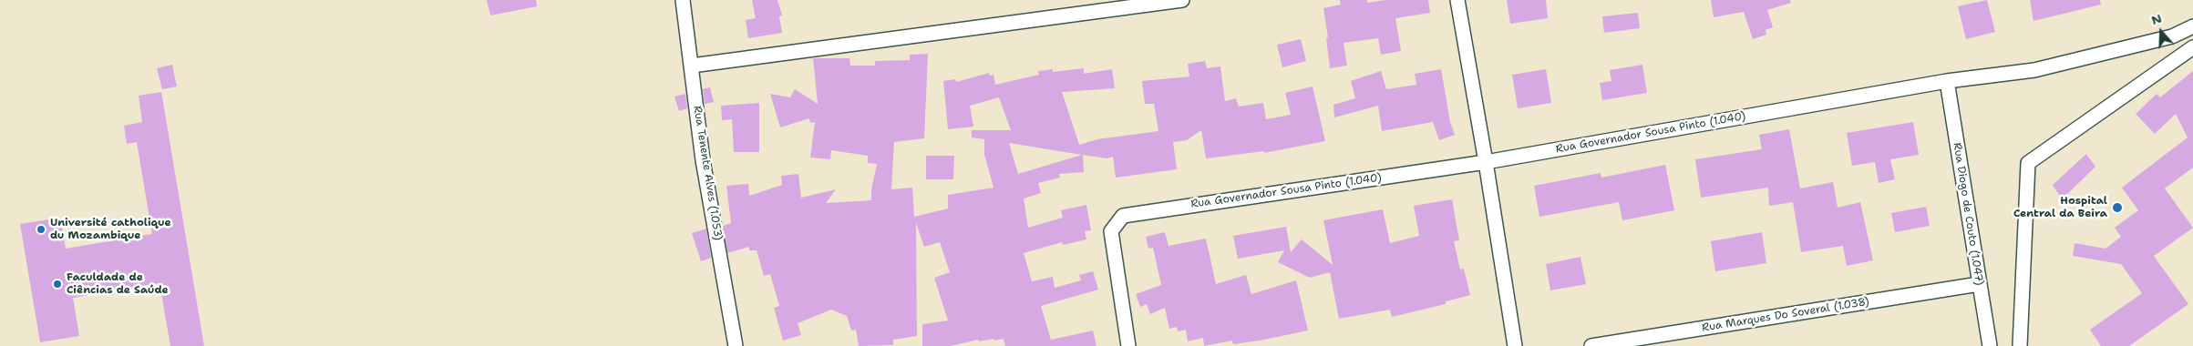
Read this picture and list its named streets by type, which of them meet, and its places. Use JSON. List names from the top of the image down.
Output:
{
  "streets": {
    "street": [
      "Rua Governador Sousa Pinto (1.040)",
      "Rua Tenente Alves (1.053)",
      "Rua Diogo de Couto (1.047)",
      "Rua Marques Do Soveral (1.038)"
    ]
  },
  "crossings": [
    ["Rua Governador Sousa Pinto (1.040)", "Rua Diogo de Couto (1.047)"],
    ["Rua Diogo de Couto (1.047)", "Rua Marques Do Soveral (1.038)"]
  ],
  "places": ["Hospital Central da Beira", "Université catholique du Mozambique", "Faculdade de Ciências de Saúde"],
  "north": "top"
}
